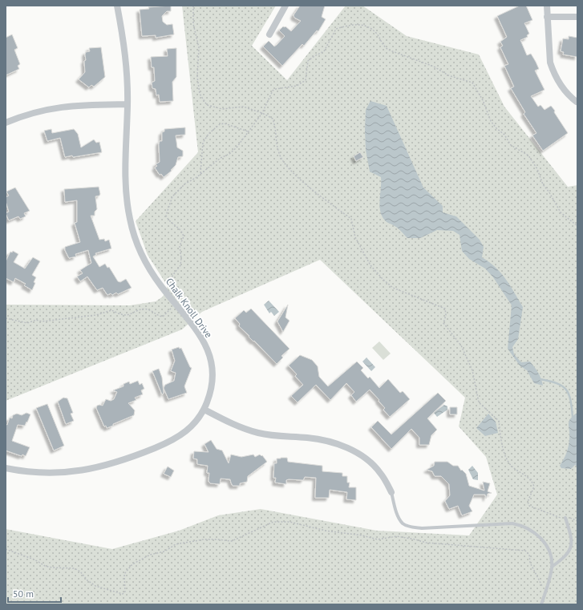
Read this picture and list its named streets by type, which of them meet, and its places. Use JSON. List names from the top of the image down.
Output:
{
  "streets": {
    "street": ["Chalk Knoll Drive"]
  },
  "scale_bar": "50 m"
}
